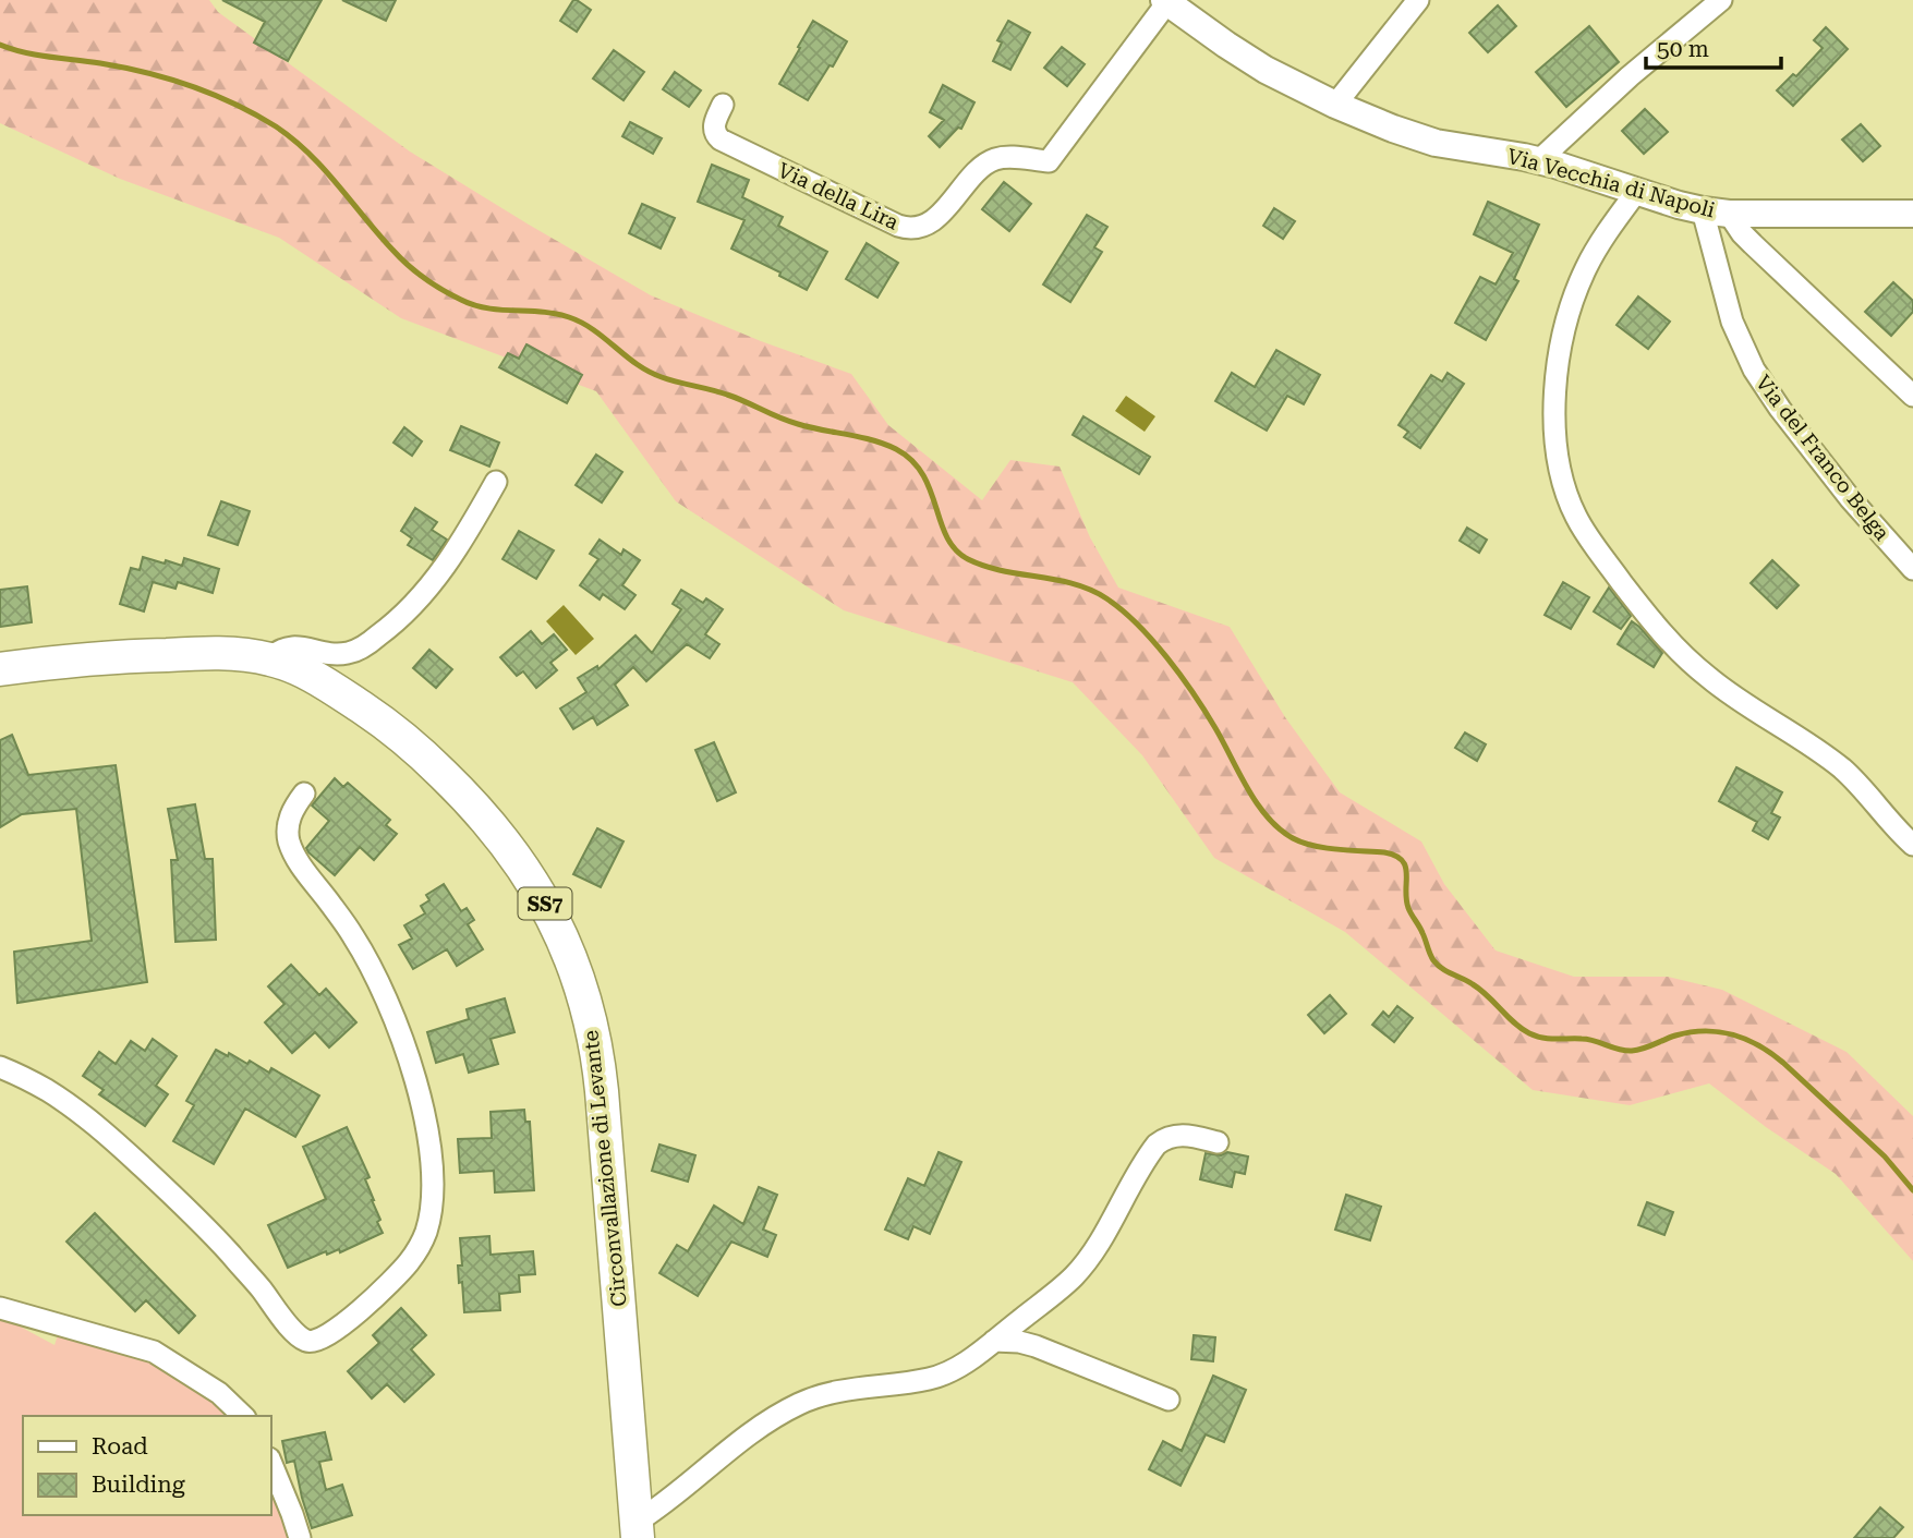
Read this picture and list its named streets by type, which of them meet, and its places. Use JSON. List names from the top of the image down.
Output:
{
  "streets": {
    "main road": ["SS7", "Circonvallazione di Levante"],
    "street": ["Via Vecchia di Napoli", "Via della Lira", "Via del Franco Belga"]
  },
  "crossings": [
    ["Via Vecchia di Napoli", "Via della Lira"],
    ["Via Vecchia di Napoli", "Via del Franco Belga"]
  ],
  "legend": ["Road", "Building"],
  "scale_bar": "50 m"
}
